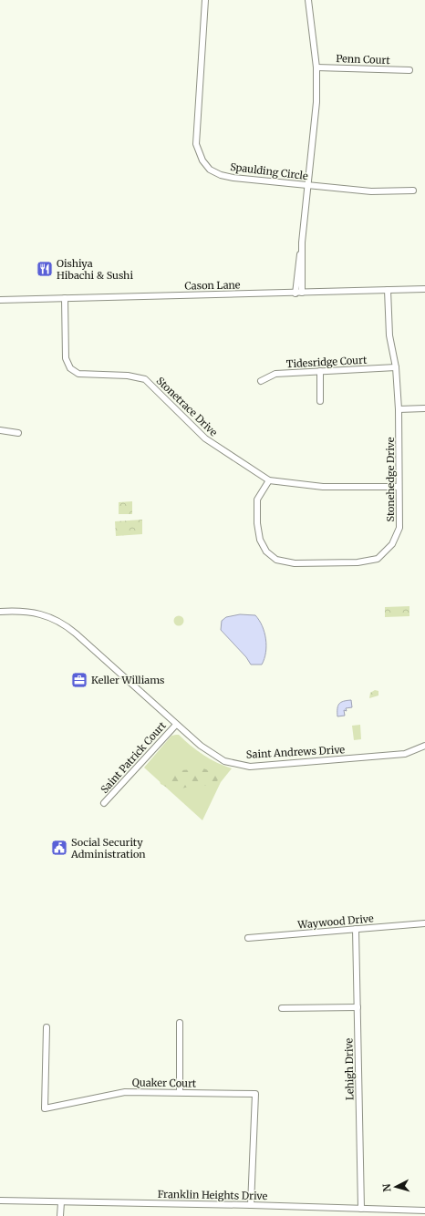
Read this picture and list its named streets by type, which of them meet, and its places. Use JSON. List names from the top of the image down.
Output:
{
  "streets": {
    "street": [
      "Penn Court",
      "Spaulding Circle",
      "Cason Lane",
      "Tidesridge Court",
      "Stonetrace Drive",
      "Stonehedge Drive",
      "Saint Andrews Drive",
      "Saint Patrick Court",
      "Waywood Drive",
      "Lehigh Drive",
      "Quaker Court",
      "Franklin Heights Drive"
    ]
  },
  "crossings": [
    ["Cason Lane", "Stonetrace Drive"],
    ["Cason Lane", "Stonehedge Drive"],
    ["Tidesridge Court", "Stonehedge Drive"],
    ["Stonetrace Drive", "Stonehedge Drive"],
    ["Saint Andrews Drive", "Saint Patrick Court"],
    ["Waywood Drive", "Lehigh Drive"],
    ["Lehigh Drive", "Franklin Heights Drive"],
    ["Quaker Court", "Franklin Heights Drive"]
  ],
  "places": {
    "restaurant": ["Oishiya Hibachi & Sushi"],
    "office": ["Keller Williams"],
    "public building": ["Social Security Administration"]
  },
  "north": "left"
}
